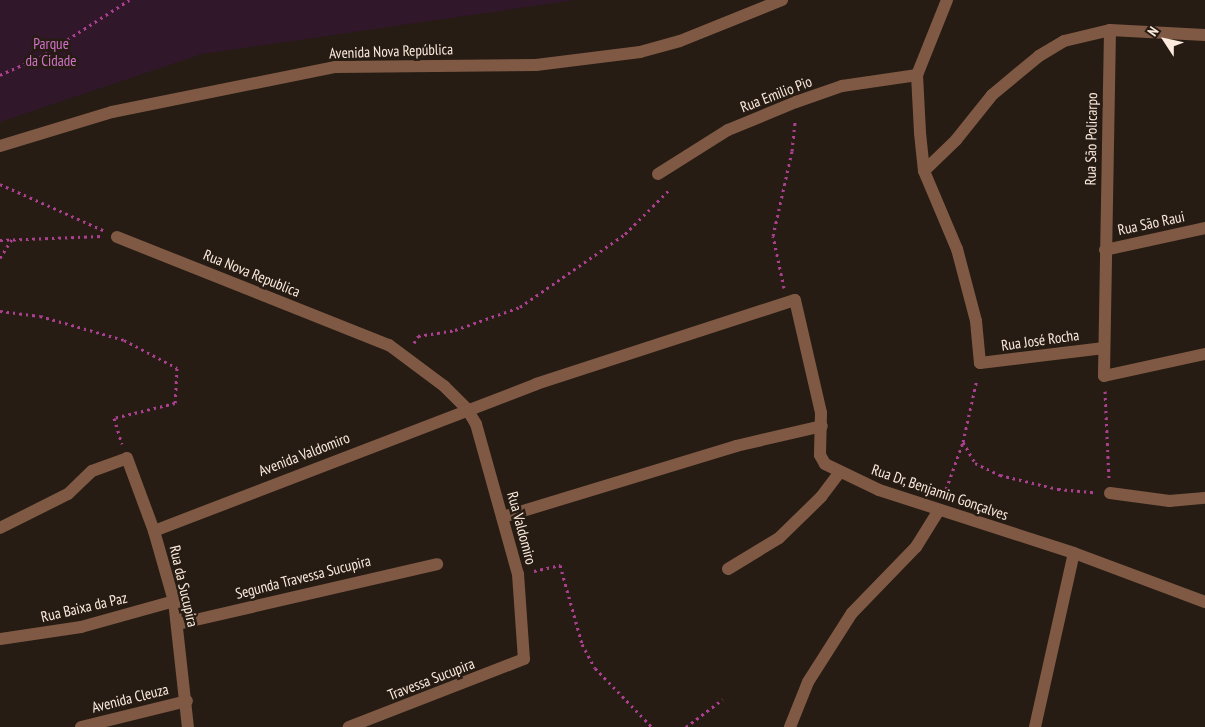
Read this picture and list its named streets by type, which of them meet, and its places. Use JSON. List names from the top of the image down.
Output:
{
  "streets": {
    "street": [
      "Avenida Nova República",
      "Rua Emilio Pio",
      "Rua São Policarpo",
      "Rua São Raui",
      "Rua Nova Republica",
      "Rua José Rocha",
      "Avenida Valdomiro",
      "Rua Dr, Benjamin Gonçalves",
      "Rua Valdomiro",
      "Segunda Travessa Sucupira",
      "Rua da Sucupira",
      "Rua Baixa da Paz",
      "Travessa Sucupira",
      "Avenida Cleuza"
    ]
  },
  "crossings": [
    ["Rua São Policarpo", "Rua São Raui"],
    ["Rua São Policarpo", "Rua José Rocha"],
    ["Rua Nova Republica", "Avenida Valdomiro"],
    ["Rua Nova Republica", "Rua Valdomiro"],
    ["Avenida Valdomiro", "Rua Dr, Benjamin Gonçalves"],
    ["Avenida Valdomiro", "Rua Valdomiro"],
    ["Avenida Valdomiro", "Rua da Sucupira"],
    ["Rua Valdomiro", "Travessa Sucupira"],
    ["Segunda Travessa Sucupira", "Rua da Sucupira"],
    ["Rua da Sucupira", "Rua Baixa da Paz"],
    ["Rua da Sucupira", "Avenida Cleuza"]
  ],
  "parks": ["Parque da Cidade"],
  "north": "top left"
}
